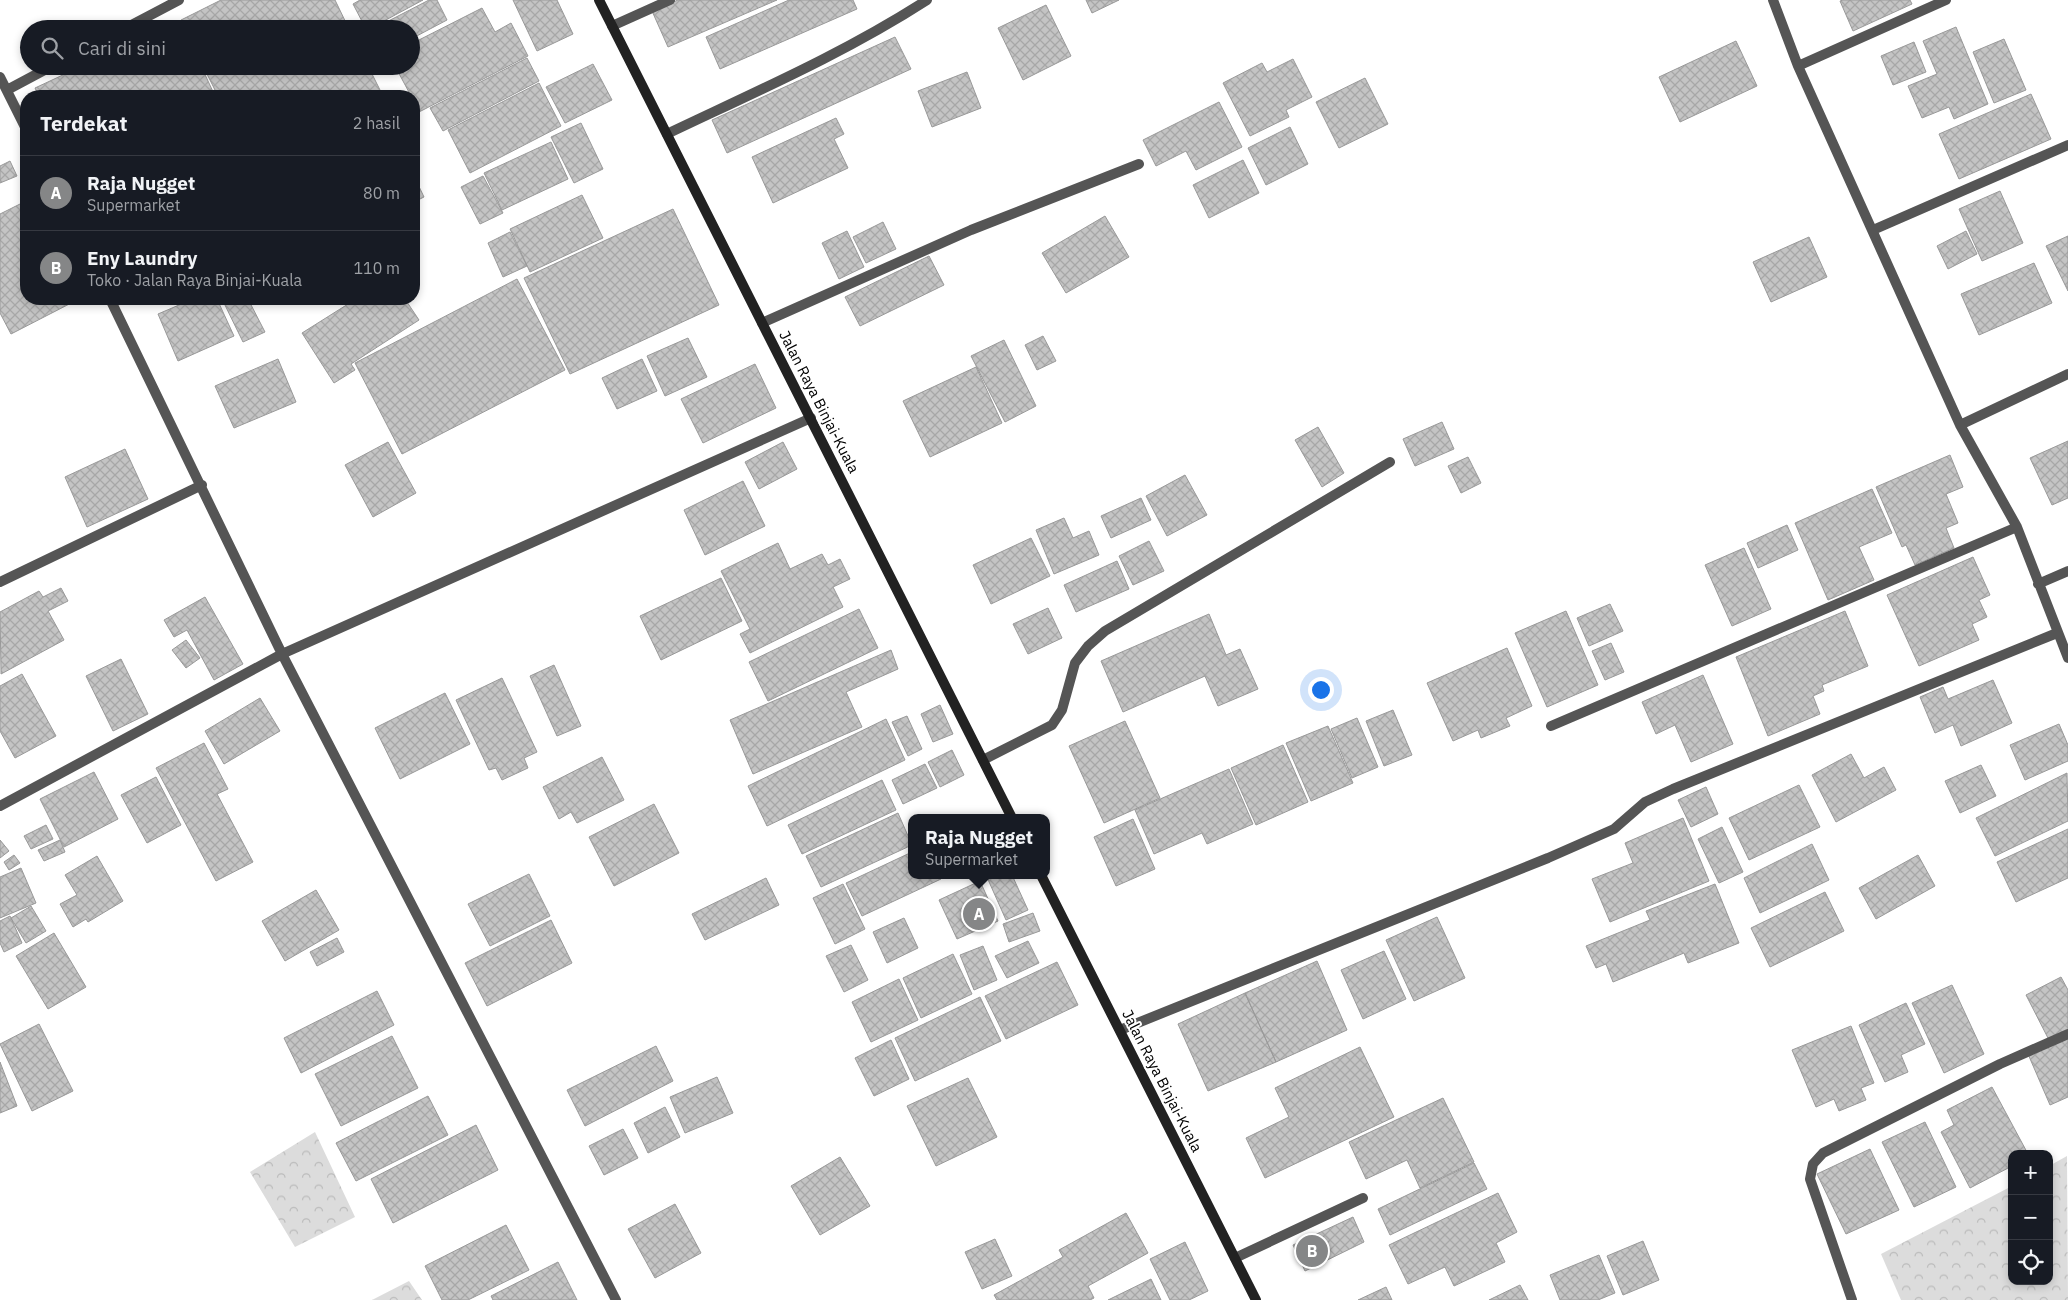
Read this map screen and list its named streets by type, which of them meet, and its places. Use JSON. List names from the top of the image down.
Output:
{
  "streets": {
    "main road": ["Jalan Raya Binjai-Kuala"]
  },
  "page": {
    "search": "Cari di sini",
    "heading": ["Terdekat", "2 hasil"],
    "list": [
      {
        "mark": "A",
        "name": "Raja Nugget",
        "note": "Supermarket",
        "value": "80 m"
      },
      {
        "mark": "B",
        "name": "Eny Laundry",
        "note": "Toko · Jalan Raya Binjai-Kuala",
        "value": "110 m"
      }
    ],
    "popup": ["Raja Nugget", "Supermarket"],
    "pins": ["A", "B"],
    "map_buttons": ["+", "−"]
  }
}
